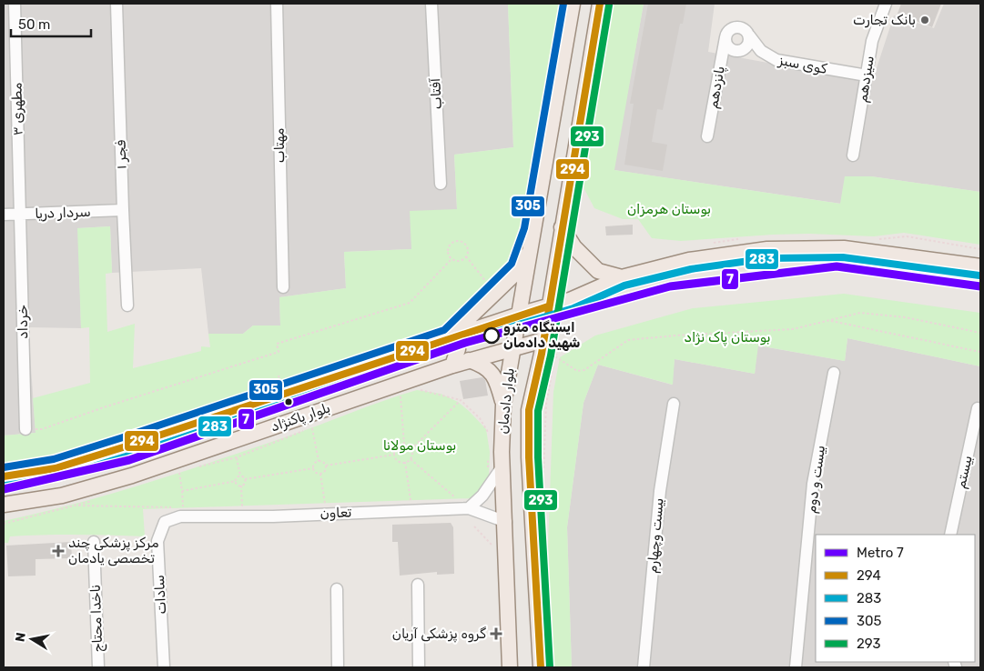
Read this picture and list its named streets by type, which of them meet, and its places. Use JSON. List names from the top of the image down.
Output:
{
  "streets": {
    "main road": ["بلوار دادمان", "بلوار پاکنژاد"],
    "street": [
      "کوی سبز",
      "سیزدهم",
      "پانزدهم",
      "آفتاب",
      "مطهری ۳",
      "مهتاب",
      "فجر ۱",
      "سردار دریا",
      "خرداد",
      "بیستم",
      "بیست و دوم",
      "تعاون",
      "بیست وچهارم",
      "سادات",
      "ناخدا محتاج"
    ]
  },
  "crossings": [
    ["کوی سبز", "سیزدهم"],
    ["کوی سبز", "پانزدهم"],
    ["مطهری ۳", "سردار دریا"],
    ["مطهری ۳", "خرداد"],
    ["فجر ۱", "سردار دریا"],
    ["سردار دریا", "خرداد"],
    ["بلوار دادمان", "بلوار پاکنژاد"],
    ["بلوار دادمان", "تعاون"],
    ["تعاون", "سادات"]
  ],
  "parks": ["بوستان هرمزان", "بوستان پاک نژاد", "بوستان مولانا"],
  "places": {
    "other": ["بانک تجارت", "ایستگاه مترو شهید دادمان"],
    "health": ["مرکز پزشکی چند تخصصی یادمان", "گروه پزشکی آریان"]
  },
  "lines": [
    "transit line 294",
    "transit line 305",
    "transit line 293",
    "transit line 283",
    "metro line 7"
  ],
  "legend": [
    "Metro 7",
    "294",
    "283",
    "305",
    "293"
  ],
  "scale_bar": "50 m",
  "north": "left"
}
